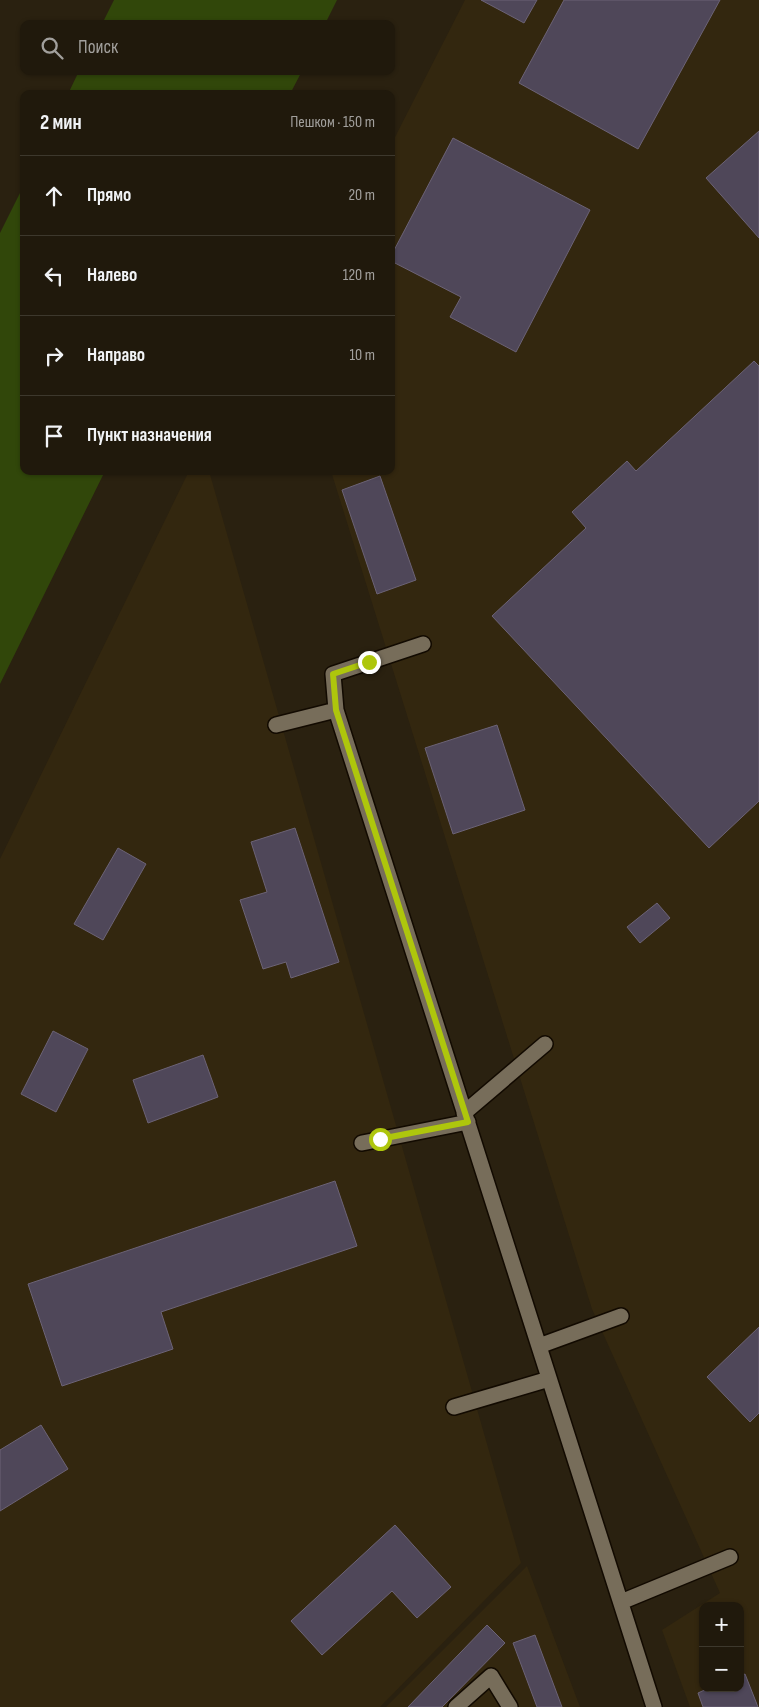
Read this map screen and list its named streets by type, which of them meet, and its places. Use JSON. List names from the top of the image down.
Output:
{
  "page": {
    "search": "Поиск",
    "heading": ["2 мин", "Пешком · 150 m"],
    "list": [
      ["Прямо", "20 m"],
      ["Налево", "120 m"],
      ["Направо", "10 m"],
      "Пункт назначения"
    ],
    "map_buttons": ["+", "−"]
  }
}
